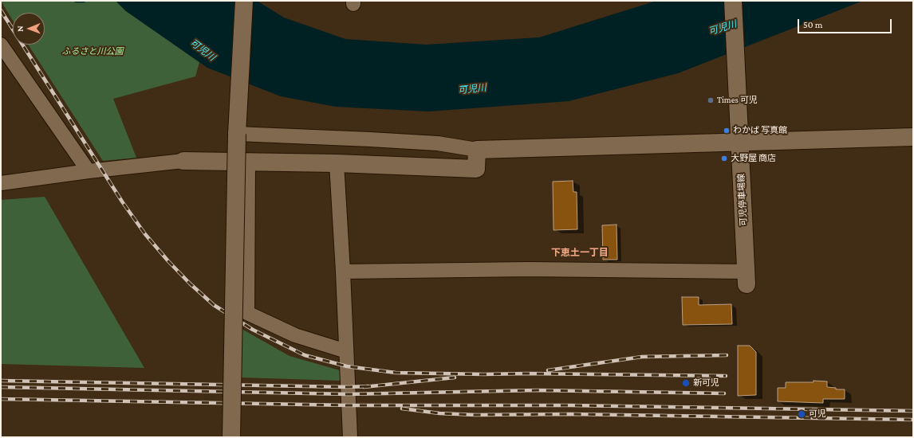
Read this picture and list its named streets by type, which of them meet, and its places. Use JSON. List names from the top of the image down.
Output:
{
  "streets": {
    "street": ["可児停車場線"]
  },
  "districts": ["下恵土一丁目"],
  "water": ["可児川"],
  "parks": ["ふるさと川公園"],
  "places": [
    "Times 可児",
    "わかば 写真館",
    "大野屋 商店",
    "新可児",
    "可児"
  ],
  "scale_bar": "50 m",
  "north": "left"
}
